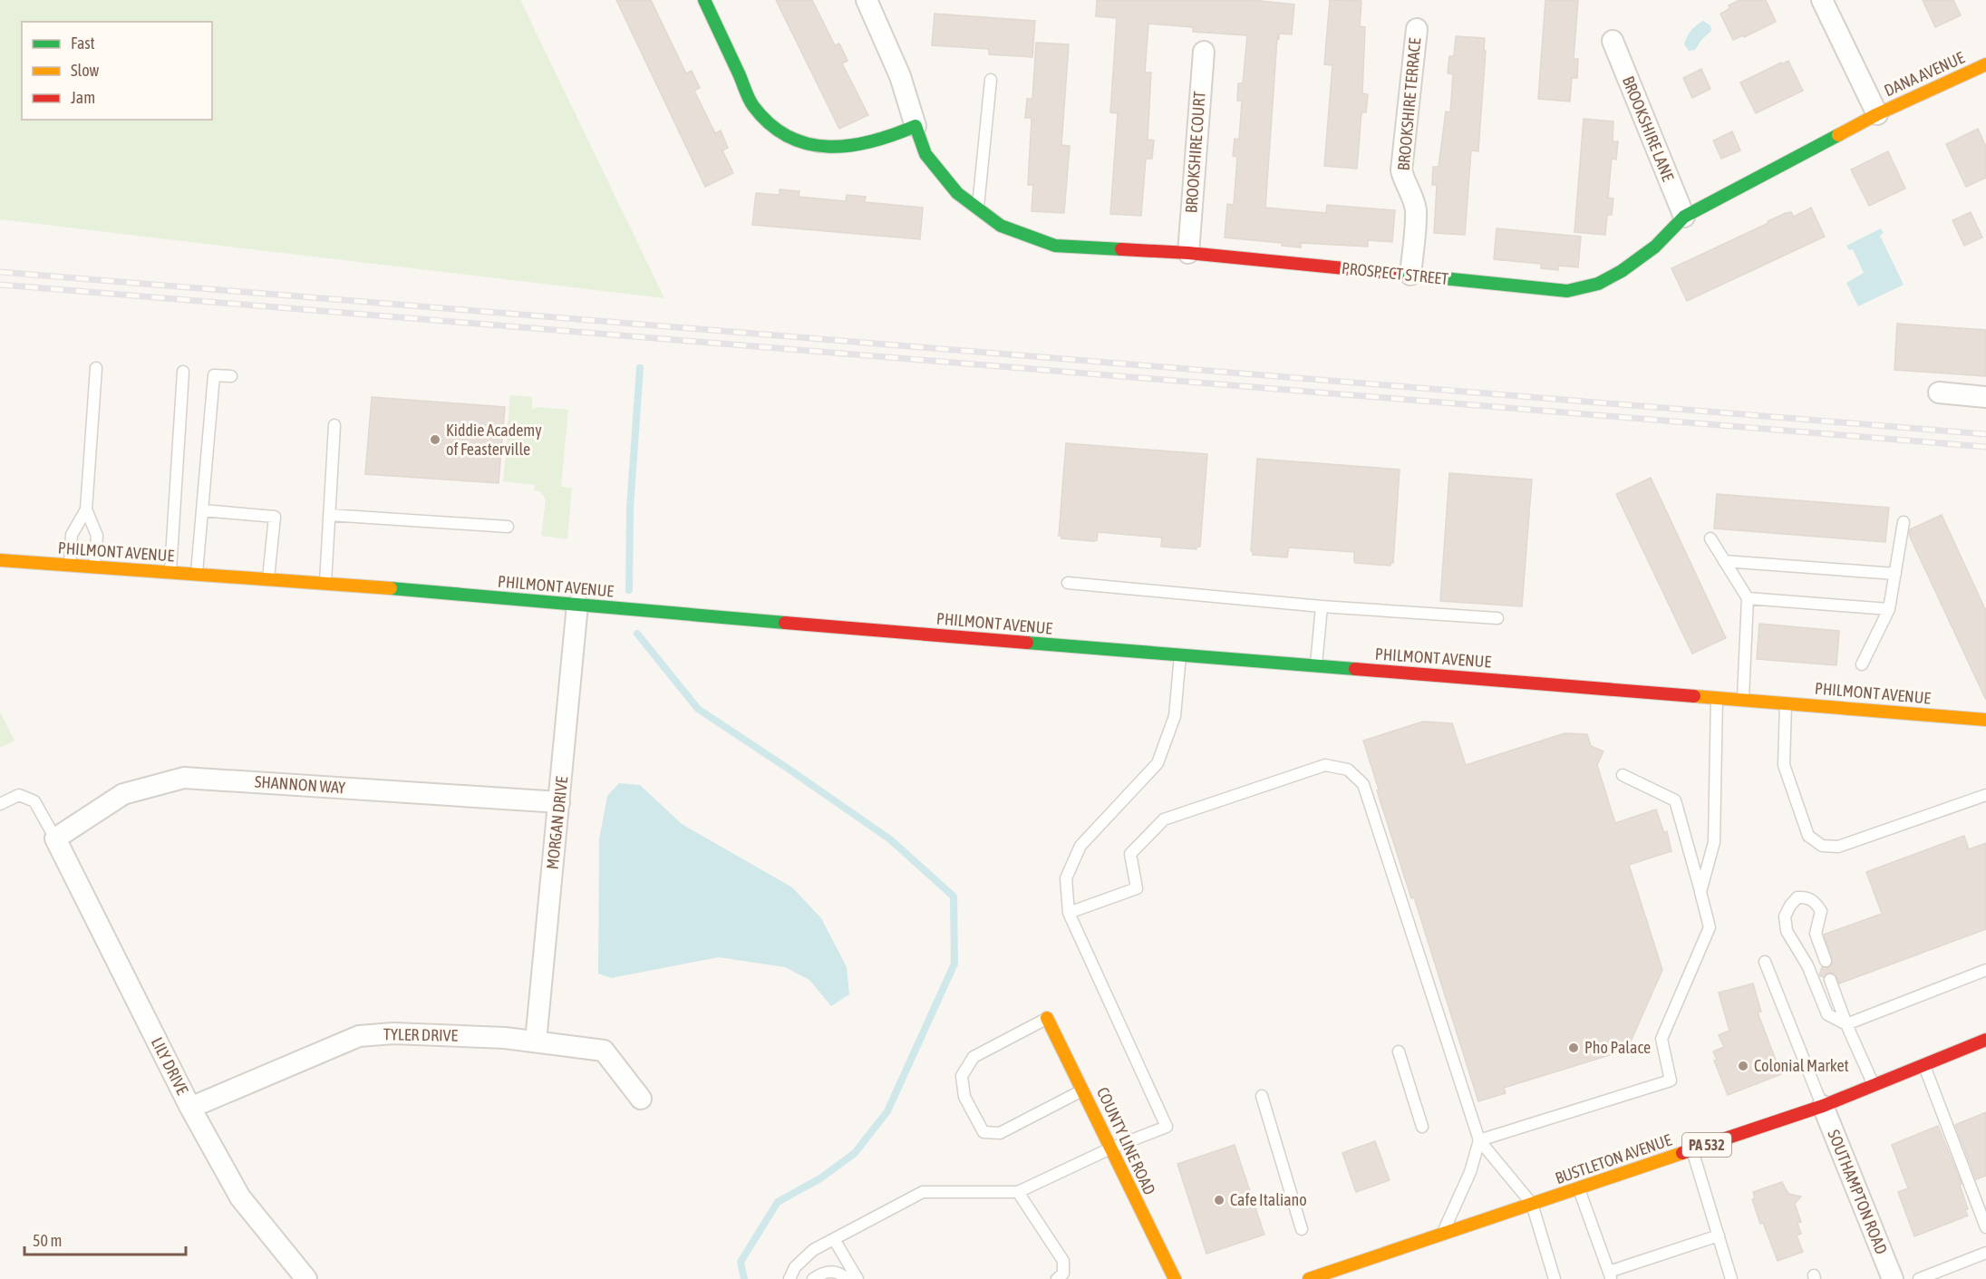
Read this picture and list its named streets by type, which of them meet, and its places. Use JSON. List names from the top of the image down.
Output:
{
  "streets": {
    "main road": [
      "DANA AVENUE",
      "PROSPECT STREET",
      "PHILMONT AVENUE",
      "COUNTY LINE ROAD",
      "PA 532",
      "BUSTLETON AVENUE"
    ],
    "street": [
      "BROOKSHIRE TERRACE",
      "BROOKSHIRE LANE",
      "BROOKSHIRE COURT",
      "SHANNON WAY",
      "MORGAN DRIVE",
      "TYLER DRIVE",
      "LILY DRIVE",
      "SOUTHAMPTON ROAD"
    ]
  },
  "crossings": [
    ["DANA AVENUE", "PROSPECT STREET"],
    ["BROOKSHIRE TERRACE", "PROSPECT STREET"],
    ["BROOKSHIRE LANE", "PROSPECT STREET"],
    ["BROOKSHIRE COURT", "PROSPECT STREET"],
    ["PHILMONT AVENUE", "MORGAN DRIVE"],
    ["SHANNON WAY", "MORGAN DRIVE"],
    ["SHANNON WAY", "LILY DRIVE"],
    ["MORGAN DRIVE", "TYLER DRIVE"],
    ["TYLER DRIVE", "LILY DRIVE"],
    ["BUSTLETON AVENUE", "SOUTHAMPTON ROAD"]
  ],
  "places": [
    "Kiddie Academy of Feasterville",
    "Pho Palace",
    "Colonial Market",
    "Cafe Italiano"
  ],
  "legend": ["Fast", "Slow", "Jam"],
  "scale_bar": "50 m"
}
